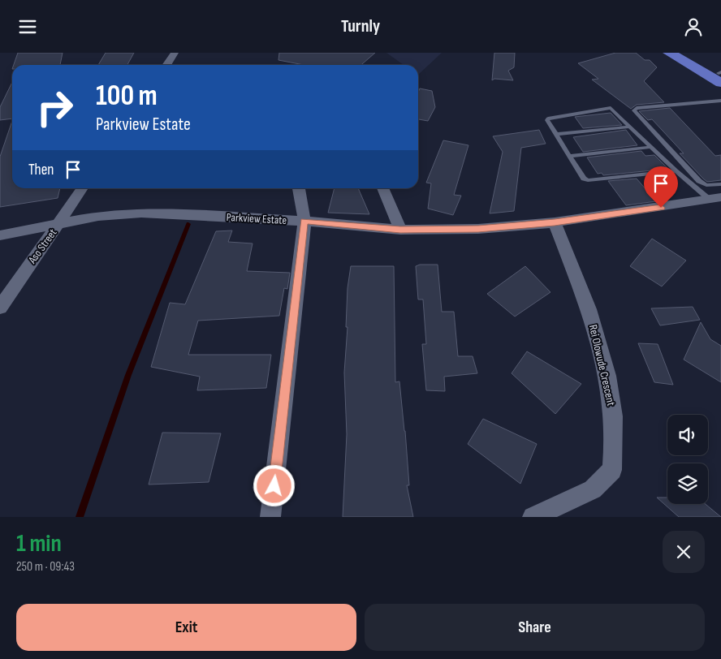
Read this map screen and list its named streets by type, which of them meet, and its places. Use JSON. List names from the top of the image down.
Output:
{
  "streets": {
    "street": ["Parkview Estate", "Aso Street", "Rei Olowude Crescent"]
  },
  "crossings": [
    ["Parkview Estate", "Aso Street"],
    ["Parkview Estate", "Rei Olowude Crescent"]
  ],
  "page": {
    "header": "Turnly",
    "turn": ["100 m", "Parkview Estate"],
    "then": "Then",
    "heading": ["1 min", "250 m · 09:43"],
    "buttons": ["Exit", "Share"]
  }
}
